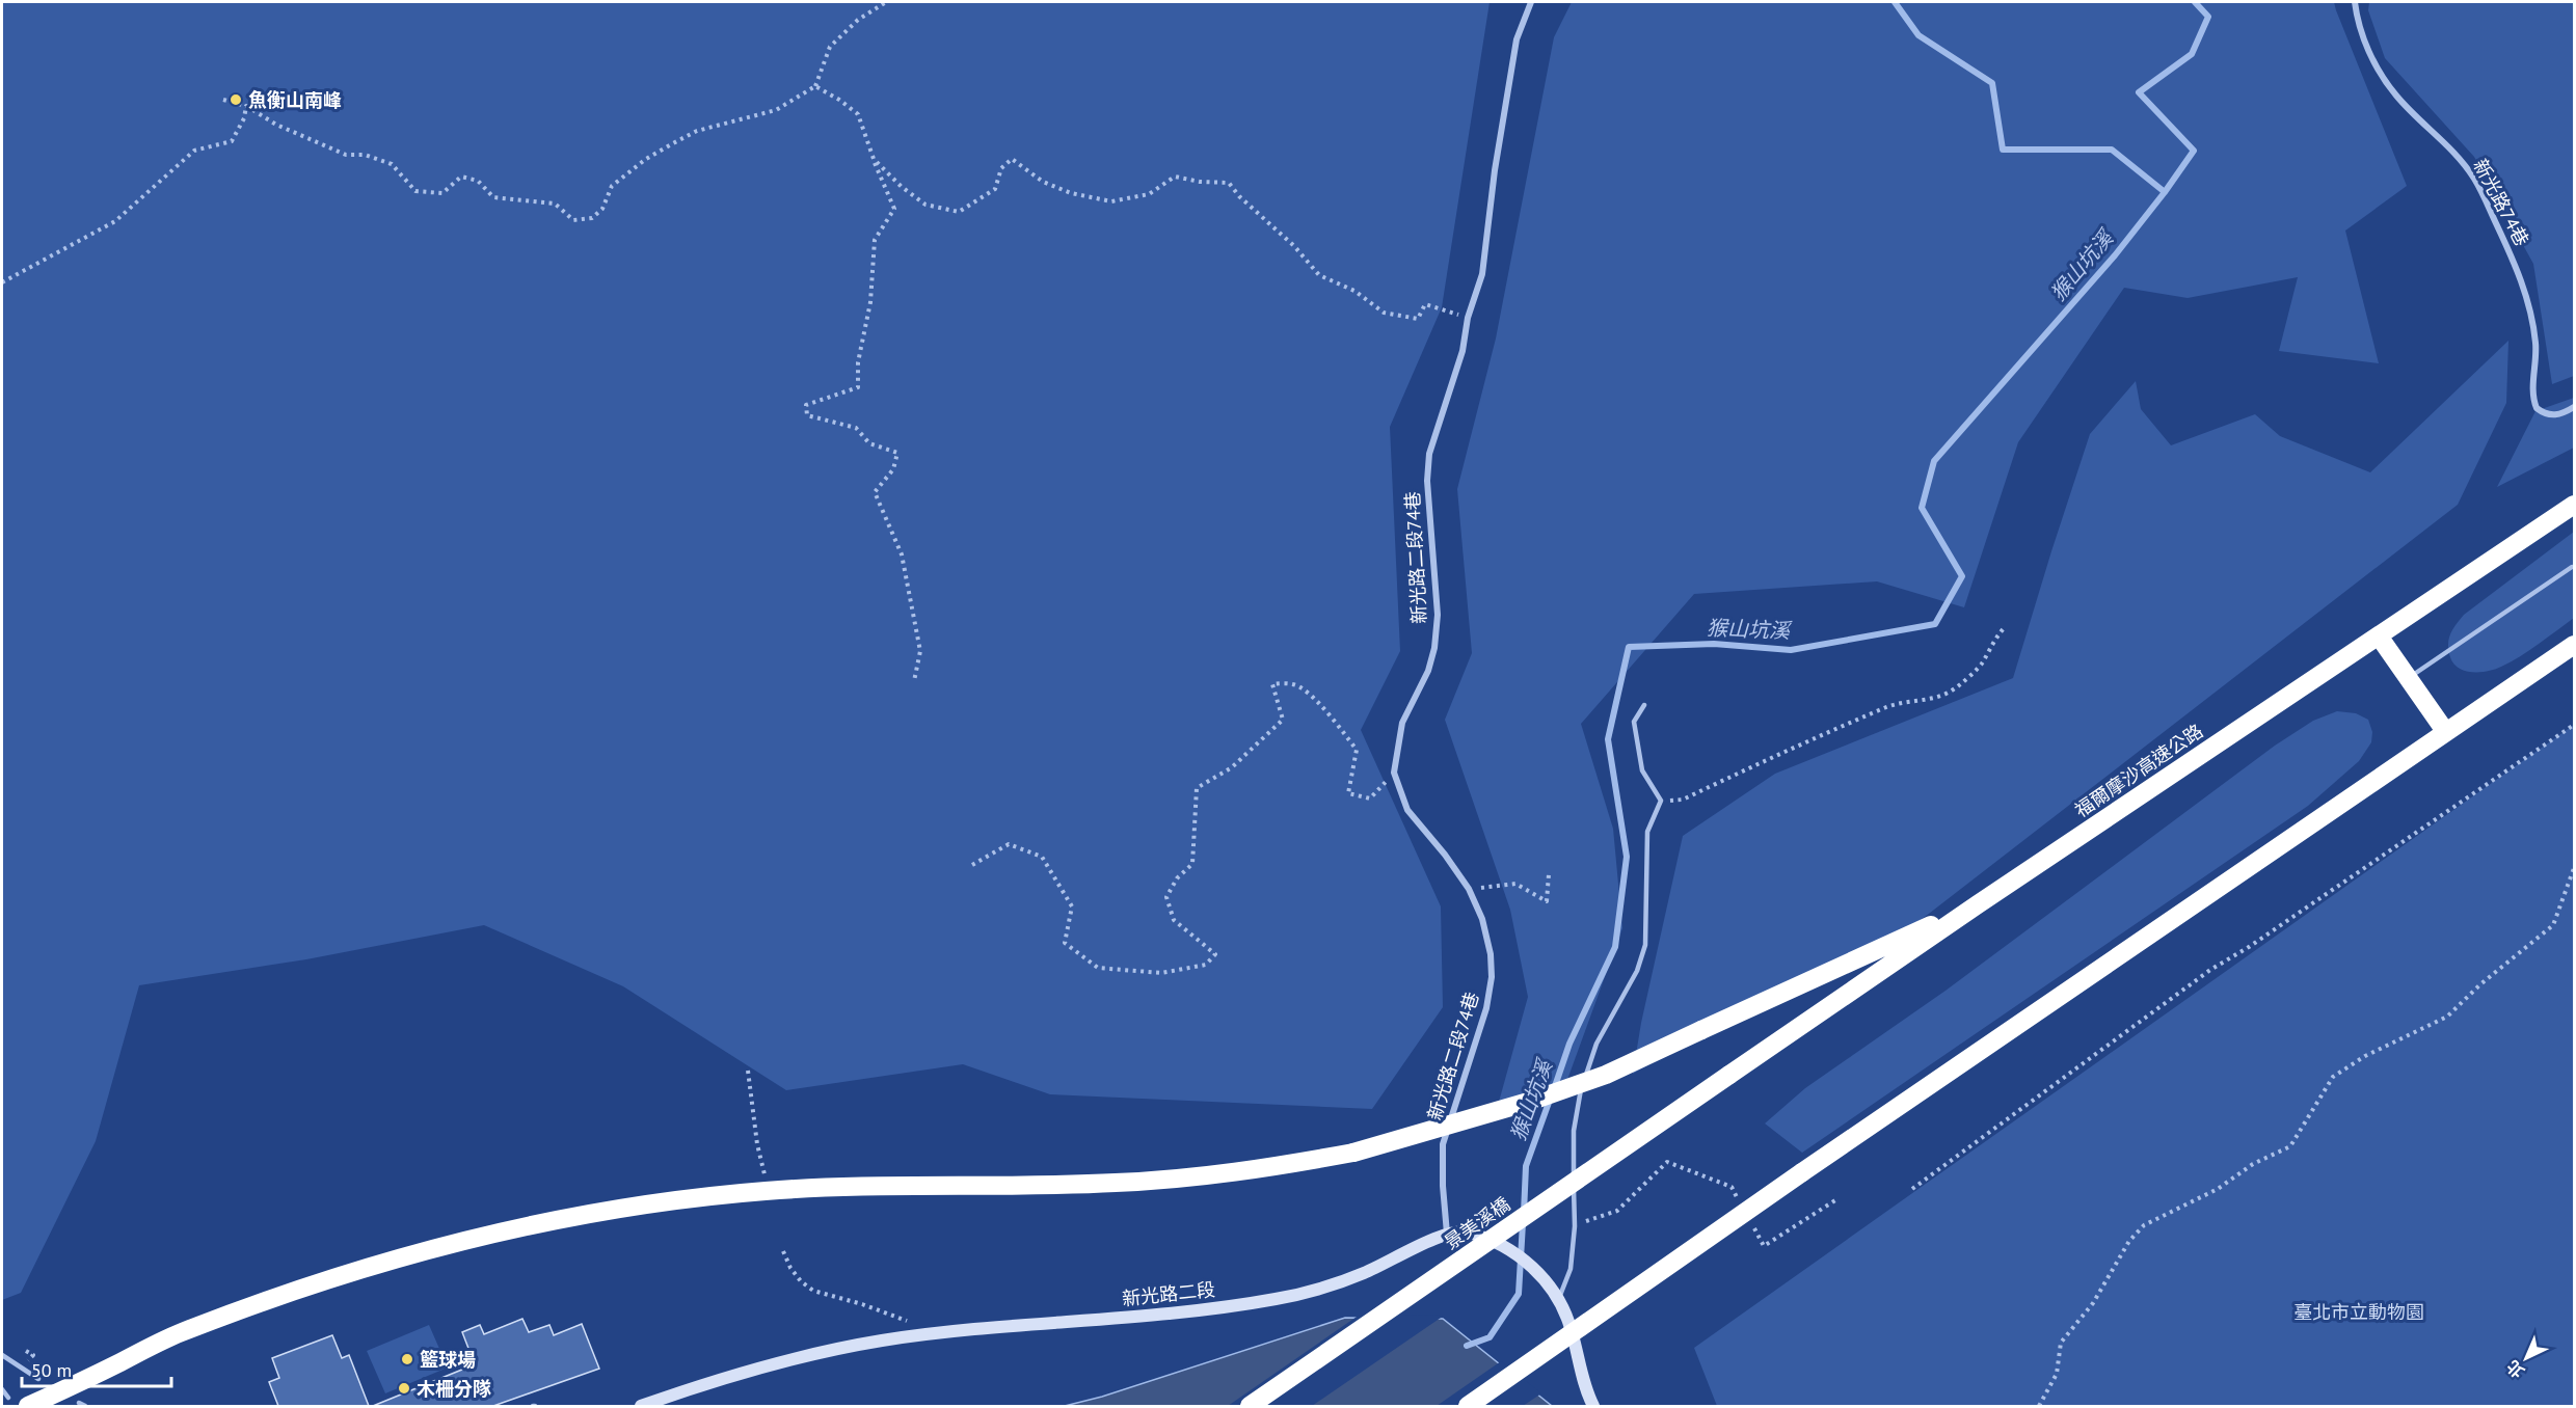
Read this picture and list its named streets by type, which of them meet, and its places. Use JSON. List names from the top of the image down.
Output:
{
  "streets": {
    "highway": ["福爾摩沙高速公路", "景美溪橋"],
    "street": ["新光路74巷", "新光路二段74巷", "新光路二段"]
  },
  "crossings": [
    ["新光路二段74巷", "新光路二段"],
    ["福爾摩沙高速公路", "景美溪橋"]
  ],
  "water": ["猴山坑溪"],
  "parks": ["臺北市立動物園"],
  "places": ["魚衡山南峰", "籃球場", "木柵分隊"],
  "scale_bar": "50 m",
  "north": "bottom left"
}
